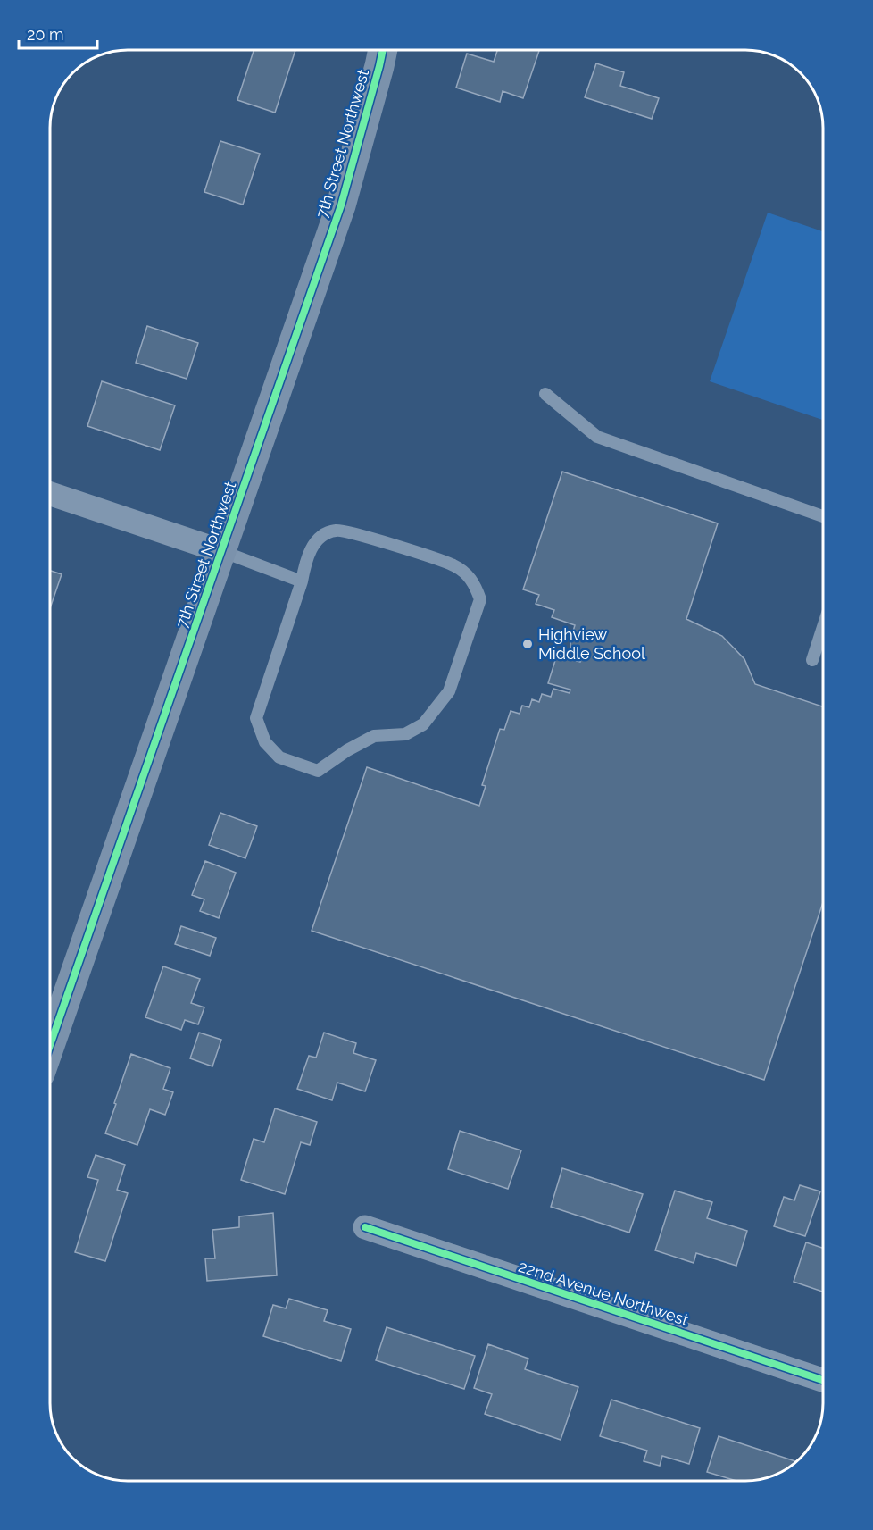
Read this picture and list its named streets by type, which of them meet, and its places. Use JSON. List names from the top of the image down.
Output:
{
  "streets": {
    "street": ["7th Street Northwest", "22nd Avenue Northwest"]
  },
  "places": ["Highview Middle School"],
  "scale_bar": "20 m"
}
